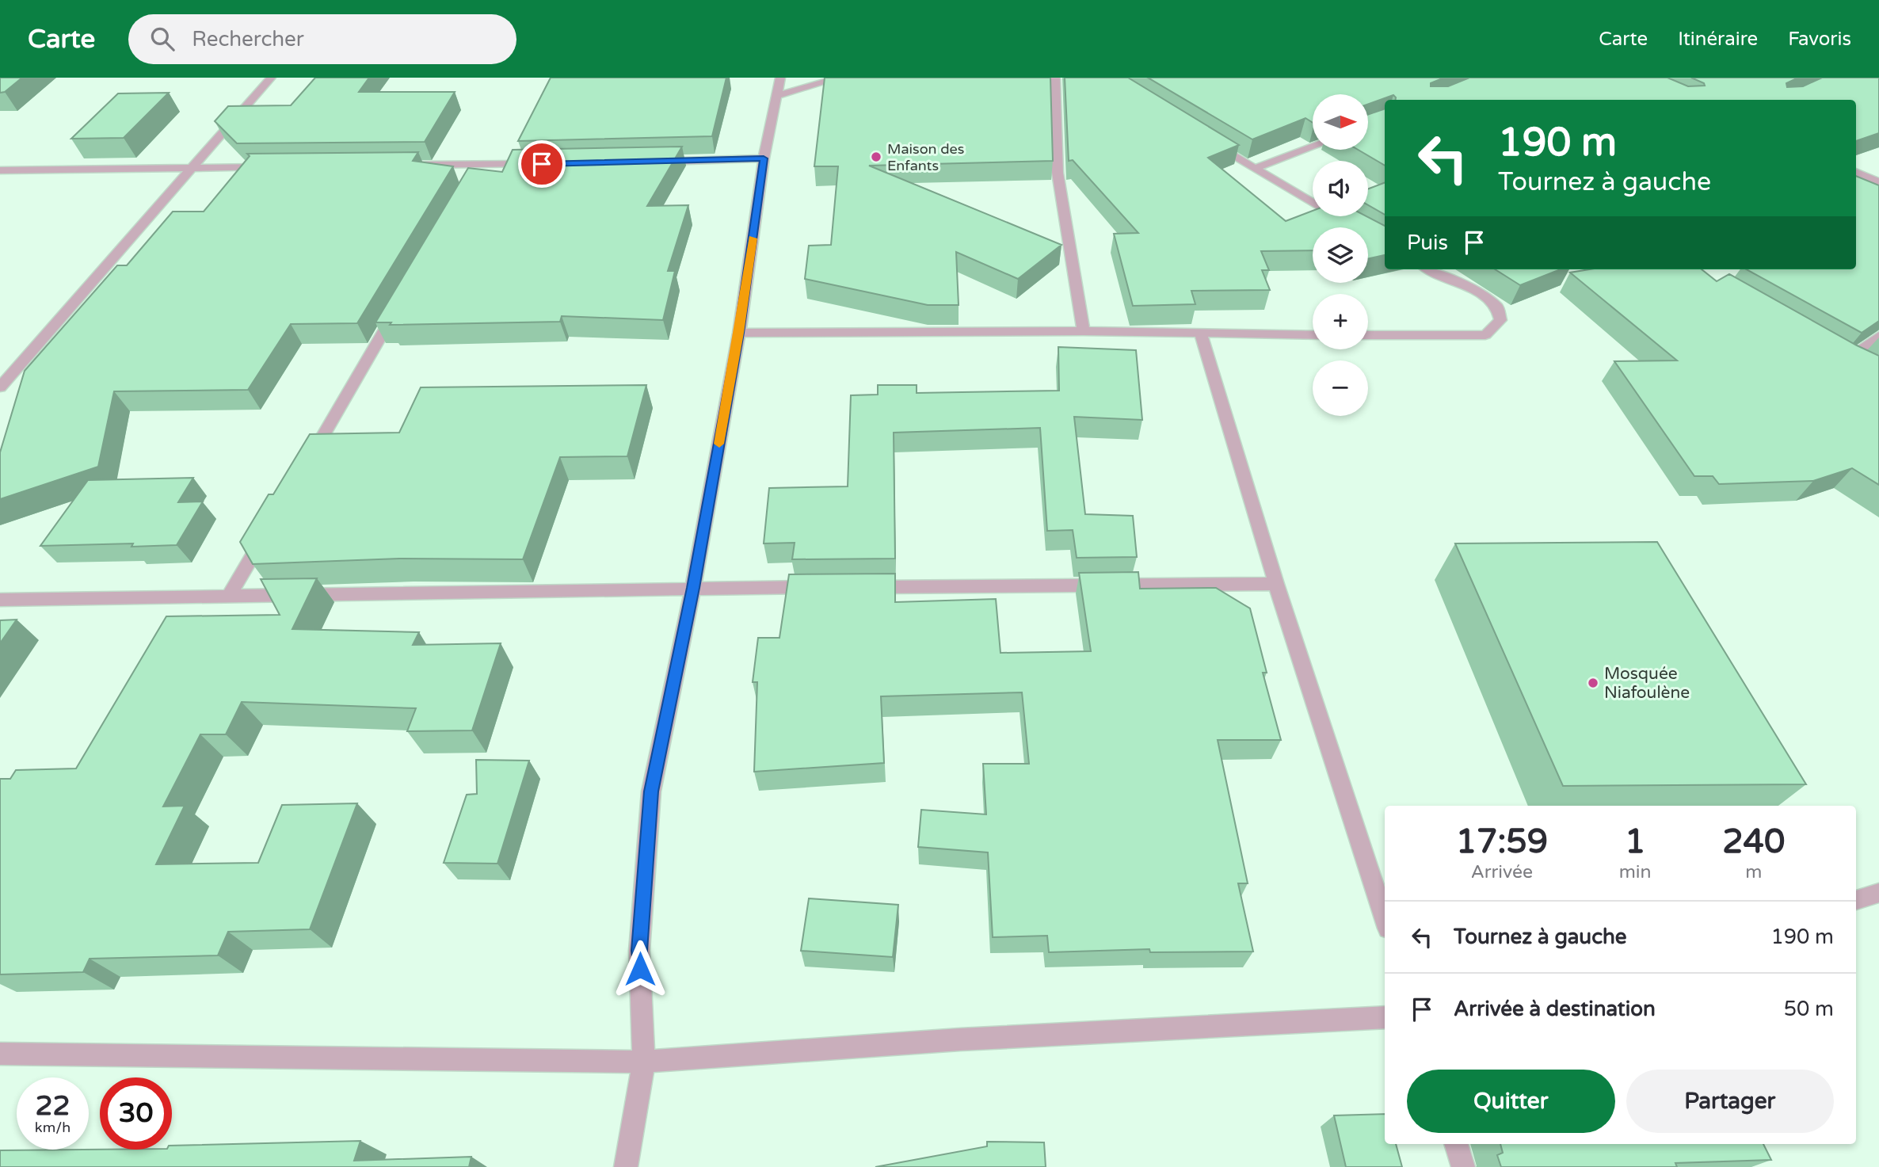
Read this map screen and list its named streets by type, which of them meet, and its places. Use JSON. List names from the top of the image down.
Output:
{
  "places": ["Maison des Enfants", "Mosquée Niafoulène"],
  "north": "right",
  "page": {
    "header": "Carte",
    "search": "Rechercher",
    "nav": ["Carte", "Itinéraire", "Favoris"],
    "map_buttons": ["+", "−"],
    "turn": ["190 m", "Tournez à gauche"],
    "then": "Puis",
    "eta": [
      "17:59",
      "Arrivée",
      "1",
      "min",
      "240",
      "m"
    ],
    "list": [
      {
        "name": "Tournez à gauche",
        "value": "190 m"
      },
      {
        "name": "Arrivée à destination",
        "value": "50 m"
      }
    ],
    "buttons": ["Quitter", "Partager"],
    "speed": "22 km/h",
    "limit": "30"
  }
}
